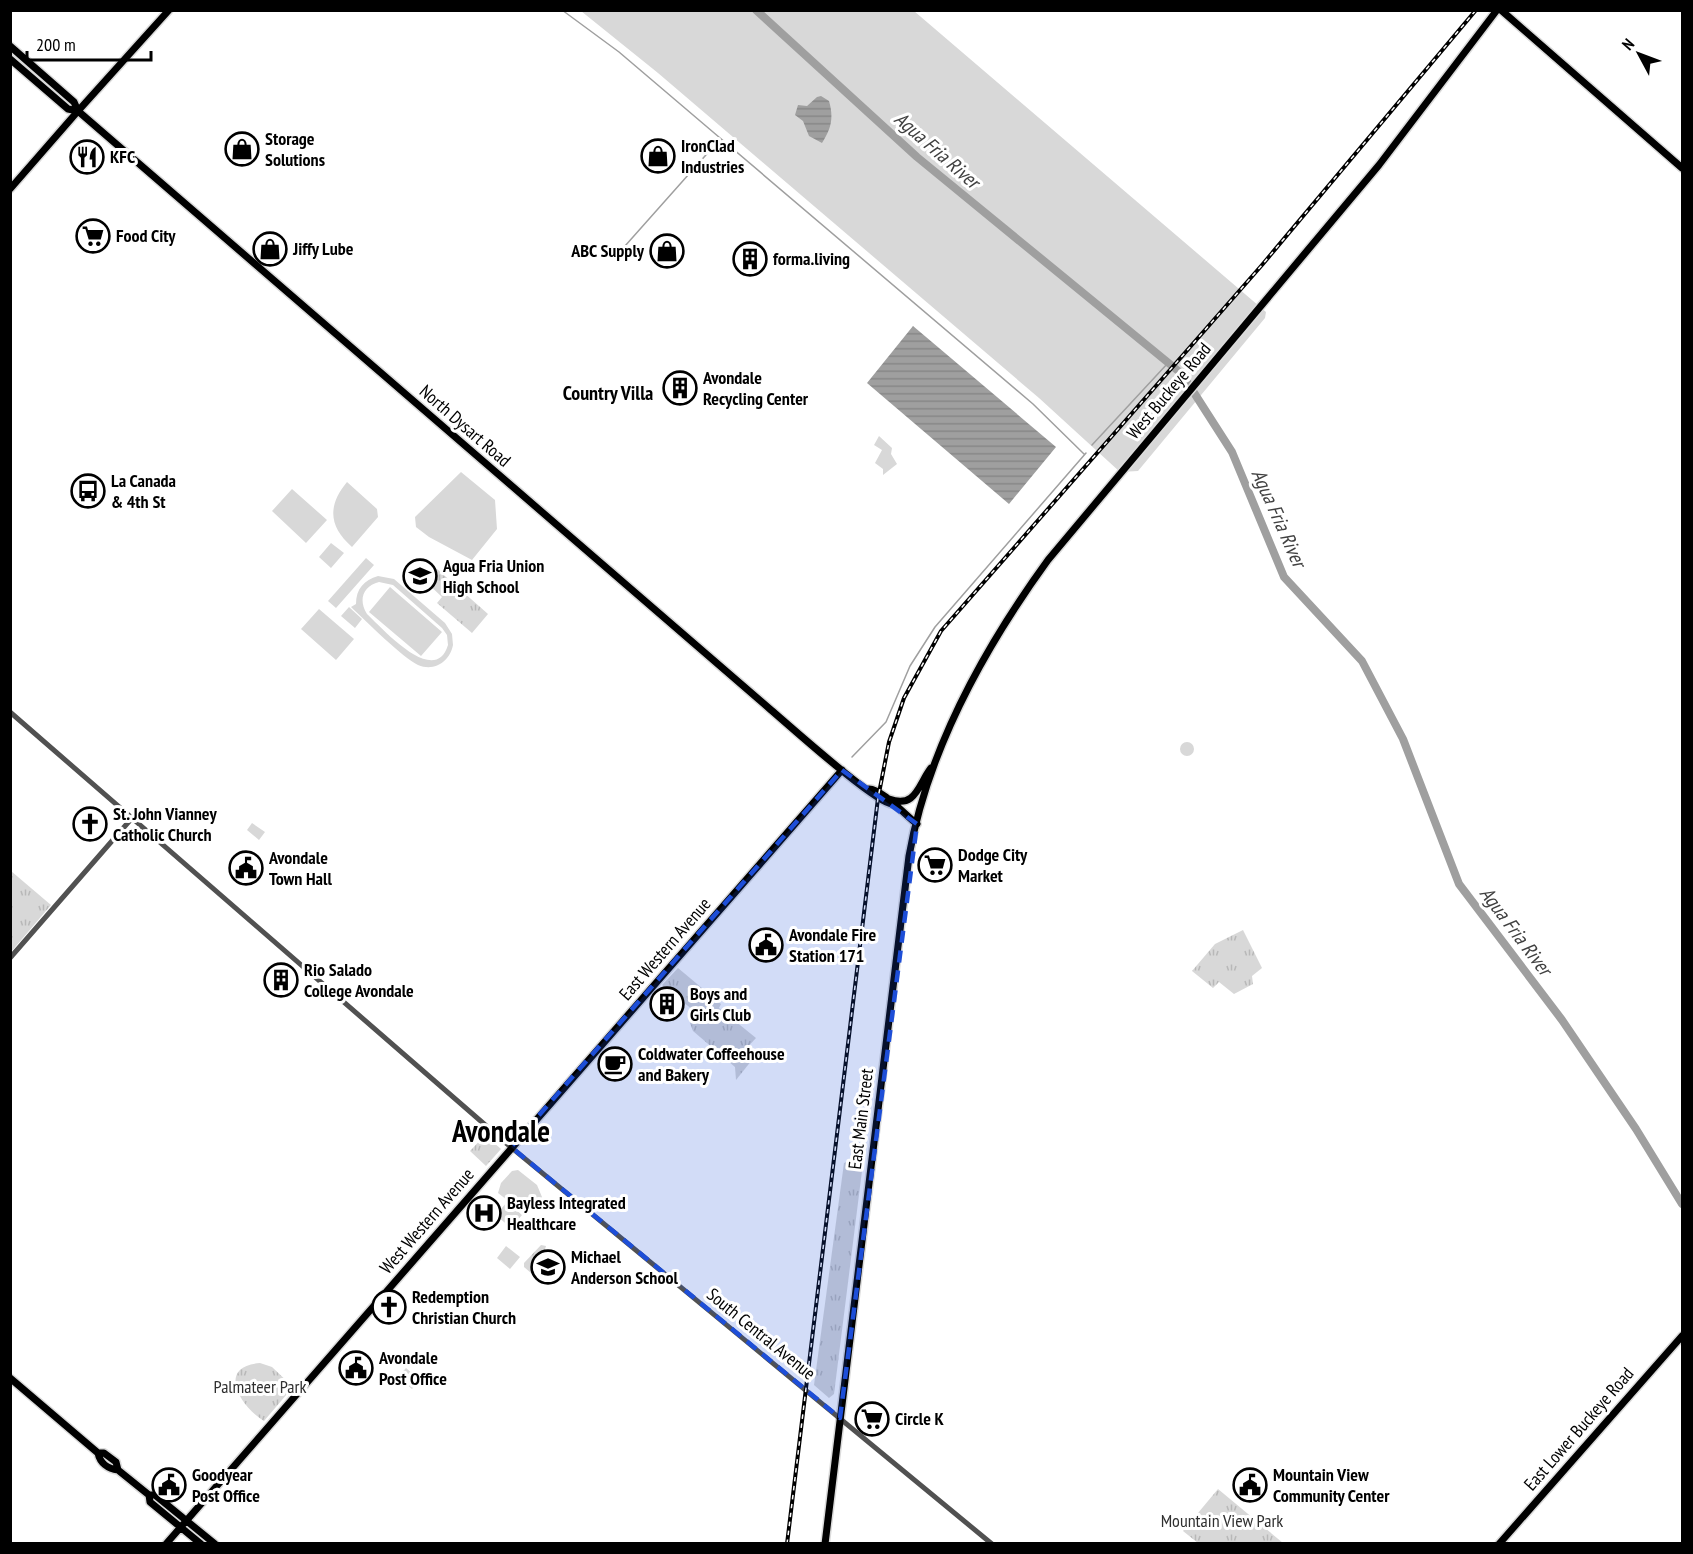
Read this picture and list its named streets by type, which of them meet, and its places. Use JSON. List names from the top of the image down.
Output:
{
  "streets": {
    "main road": [
      "West Buckeye Road",
      "North Dysart Road",
      "East Western Avenue",
      "East Main Street",
      "West Western Avenue",
      "East Lower Buckeye Road"
    ],
    "street": ["South Central Avenue"]
  },
  "crossings": [
    ["West Buckeye Road", "North Dysart Road"],
    ["West Buckeye Road", "East Main Street"],
    ["North Dysart Road", "East Western Avenue"],
    ["North Dysart Road", "East Main Street"],
    ["East Western Avenue", "West Western Avenue"],
    ["East Western Avenue", "South Central Avenue"],
    ["East Main Street", "South Central Avenue"],
    ["West Western Avenue", "South Central Avenue"]
  ],
  "districts": ["Country Villa", "Avondale"],
  "water": ["Agua Fria River"],
  "parks": ["Palmateer Park", "Mountain View Park"],
  "places": {
    "shop": [
      "Storage Solutions",
      "IronClad Industries",
      "Jiffy Lube",
      "ABC Supply"
    ],
    "restaurant": ["KFC"],
    "supermarket": ["Food City", "Dodge City Market", "Circle K"],
    "building": [
      "forma.living",
      "Avondale Recycling Center",
      "Rio Salado College Avondale",
      "Boys and Girls Club"
    ],
    "bus stop": ["La Canada & 4th St"],
    "school or university": ["Agua Fria Union High School", "Michael Anderson School"],
    "church": ["St. John Vianney Catholic Church", "Redemption Christian Church"],
    "public building": [
      "Avondale Town Hall",
      "Avondale Fire Station 171",
      "Avondale Post Office",
      "Goodyear Post Office",
      "Mountain View Community Center"
    ],
    "cafe": ["Coldwater Coffeehouse and Bakery"],
    "hospital": ["Bayless Integrated Healthcare"]
  },
  "scale_bar": "200 m",
  "north": "top left"
}
